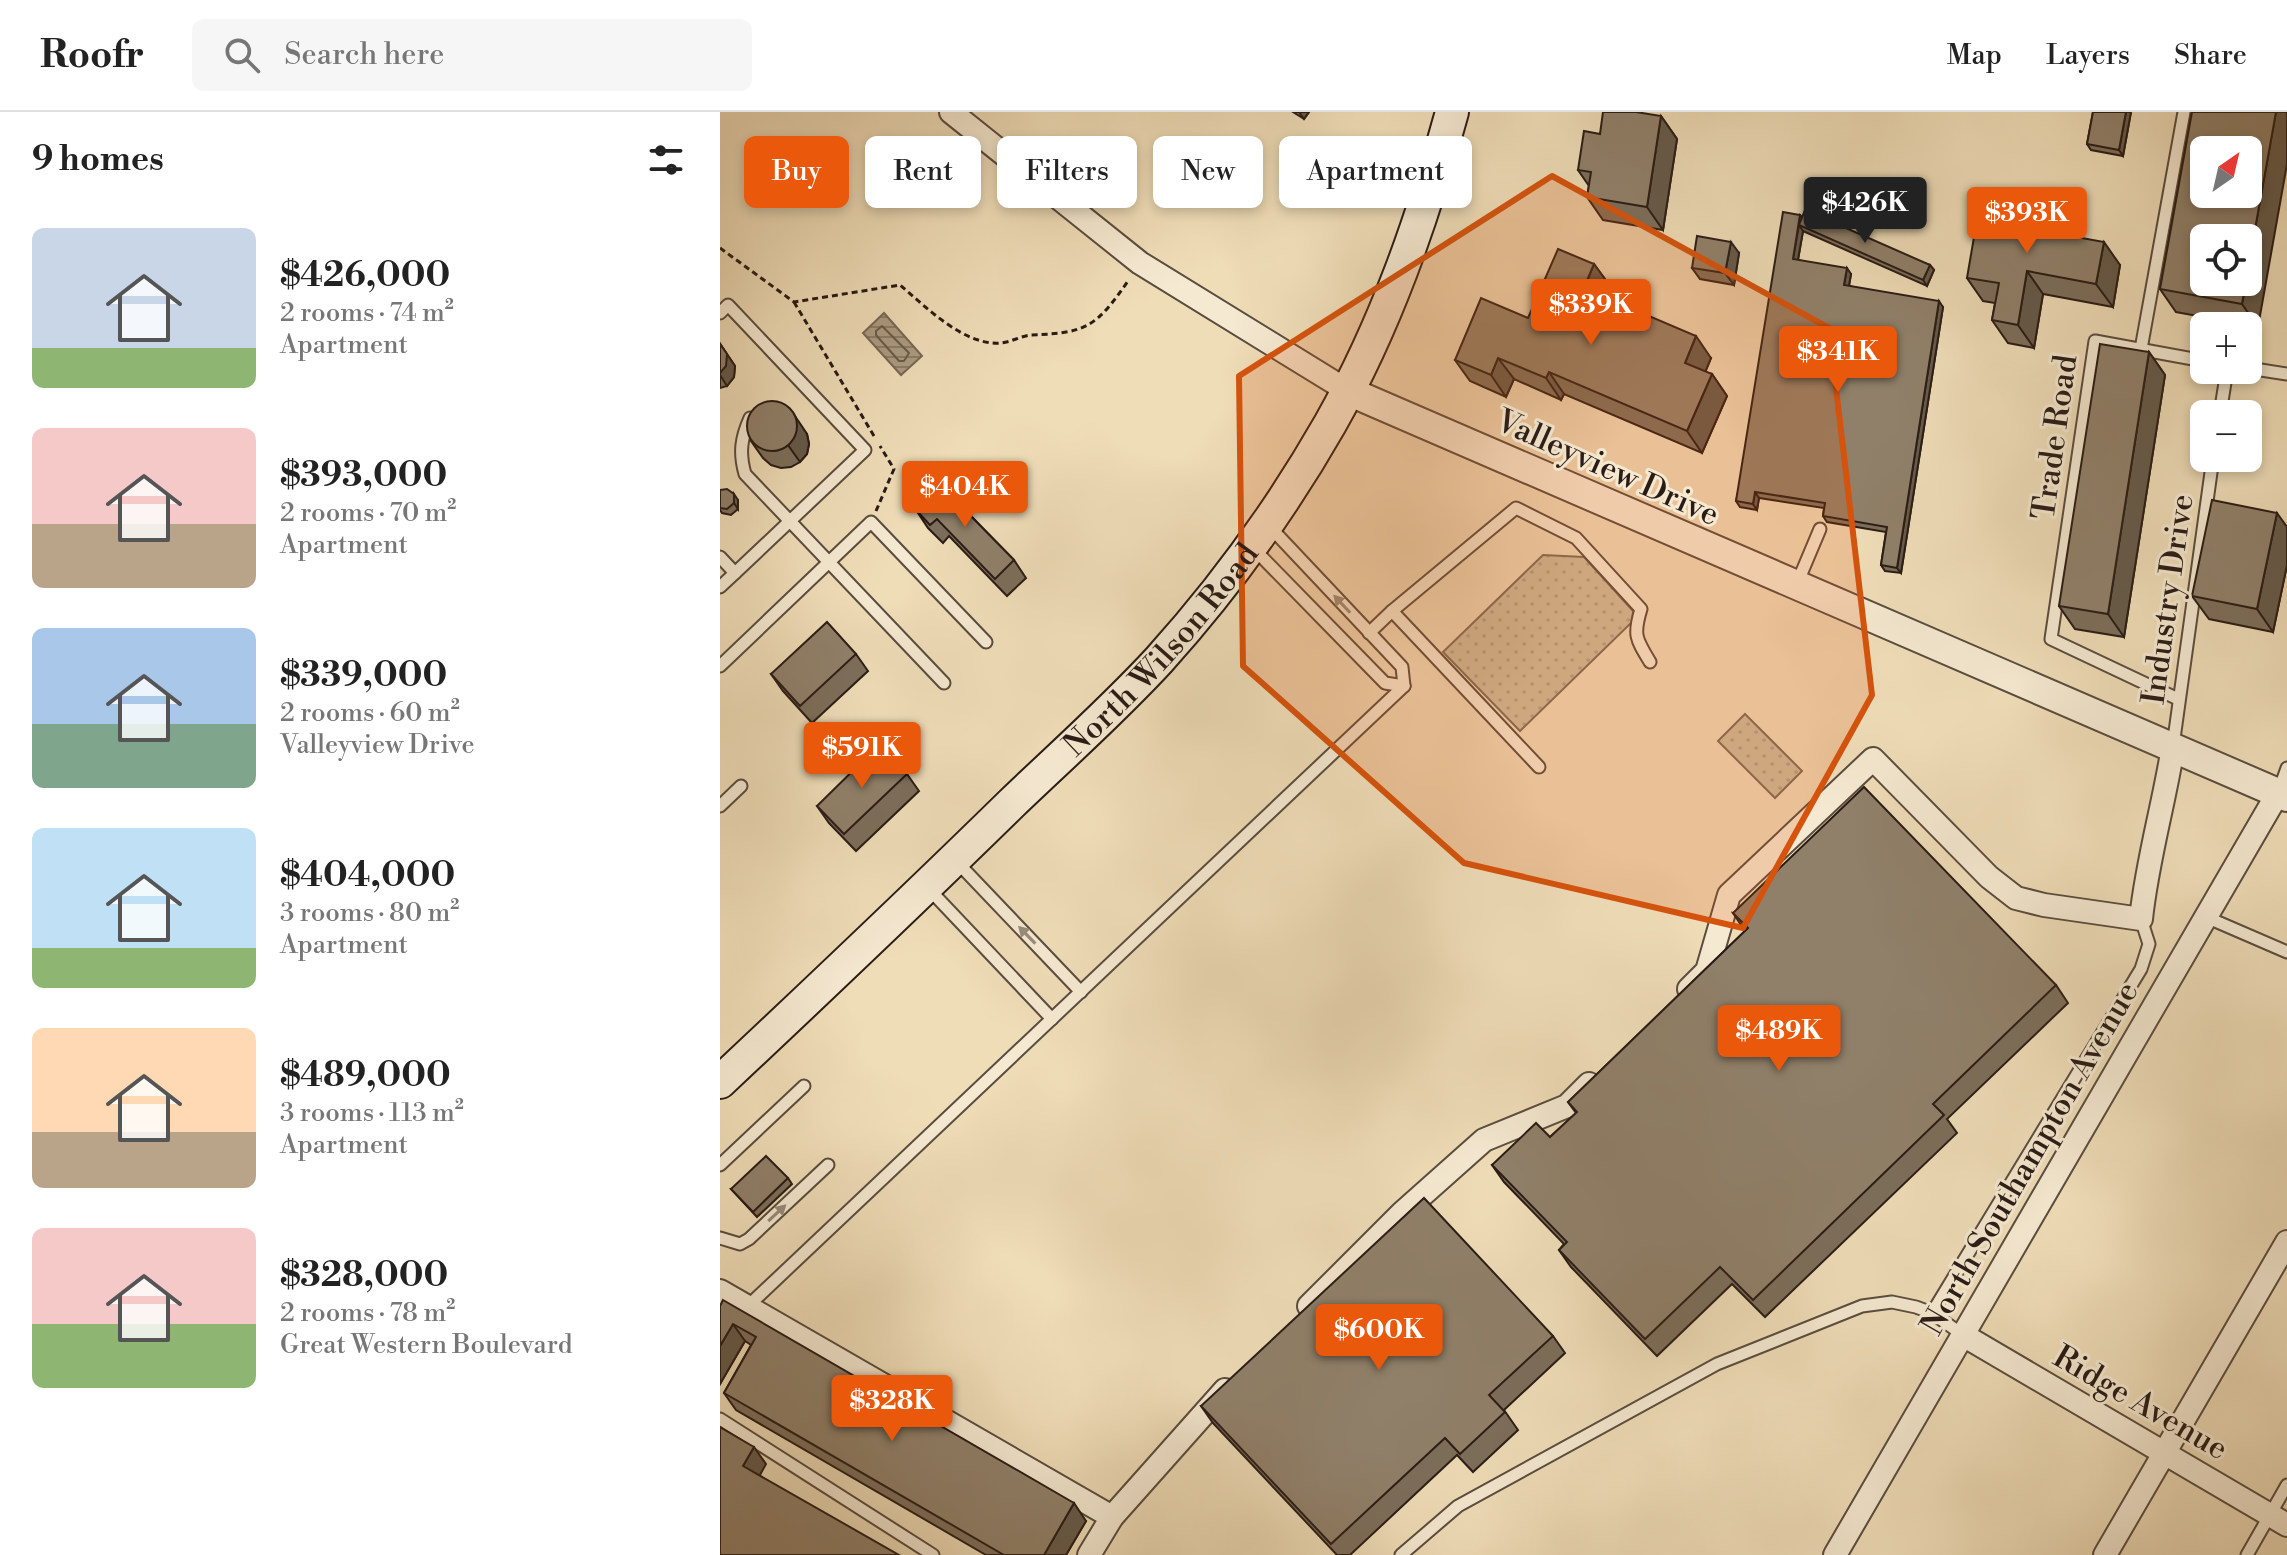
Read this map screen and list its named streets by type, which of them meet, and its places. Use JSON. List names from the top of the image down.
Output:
{
  "streets": {
    "main road": ["North Wilson Road"],
    "street": ["Valleyview Drive", "North Southampton Avenue", "Ridge Avenue"],
    "lane": ["Trade Road", "Industry Drive"]
  },
  "crossings": [
    ["Trade Road", "Industry Drive"],
    ["Valleyview Drive", "Industry Drive"],
    ["Valleyview Drive", "North Wilson Road"],
    ["Valleyview Drive", "North Southampton Avenue"],
    ["North Southampton Avenue", "Ridge Avenue"]
  ],
  "north": "top right",
  "page": {
    "header": "Roofr",
    "search": "Search here",
    "nav": ["Map", "Layers", "Share"],
    "heading": "9 homes",
    "map_buttons": ["+", "−"],
    "chip": [
      "Buy",
      "Rent",
      "Filters",
      "New",
      "Apartment"
    ],
    "price": [
      "$426K",
      "$393K",
      "$339K",
      "$341K",
      "$404K",
      "$591K",
      "$489K",
      "$600K",
      "$328K"
    ],
    "list": [
      {
        "name": "$426,000",
        "note": "2 rooms · 74 m² · Apartment"
      },
      {
        "name": "$393,000",
        "note": "2 rooms · 70 m² · Apartment"
      },
      {
        "name": "$339,000",
        "note": "2 rooms · 60 m² · Valleyview Drive"
      },
      {
        "name": "$404,000",
        "note": "3 rooms · 80 m² · Apartment"
      },
      {
        "name": "$489,000",
        "note": "3 rooms · 113 m² · Apartment"
      },
      {
        "name": "$328,000",
        "note": "2 rooms · 78 m² · Great Western Boulevard"
      }
    ]
  }
}
